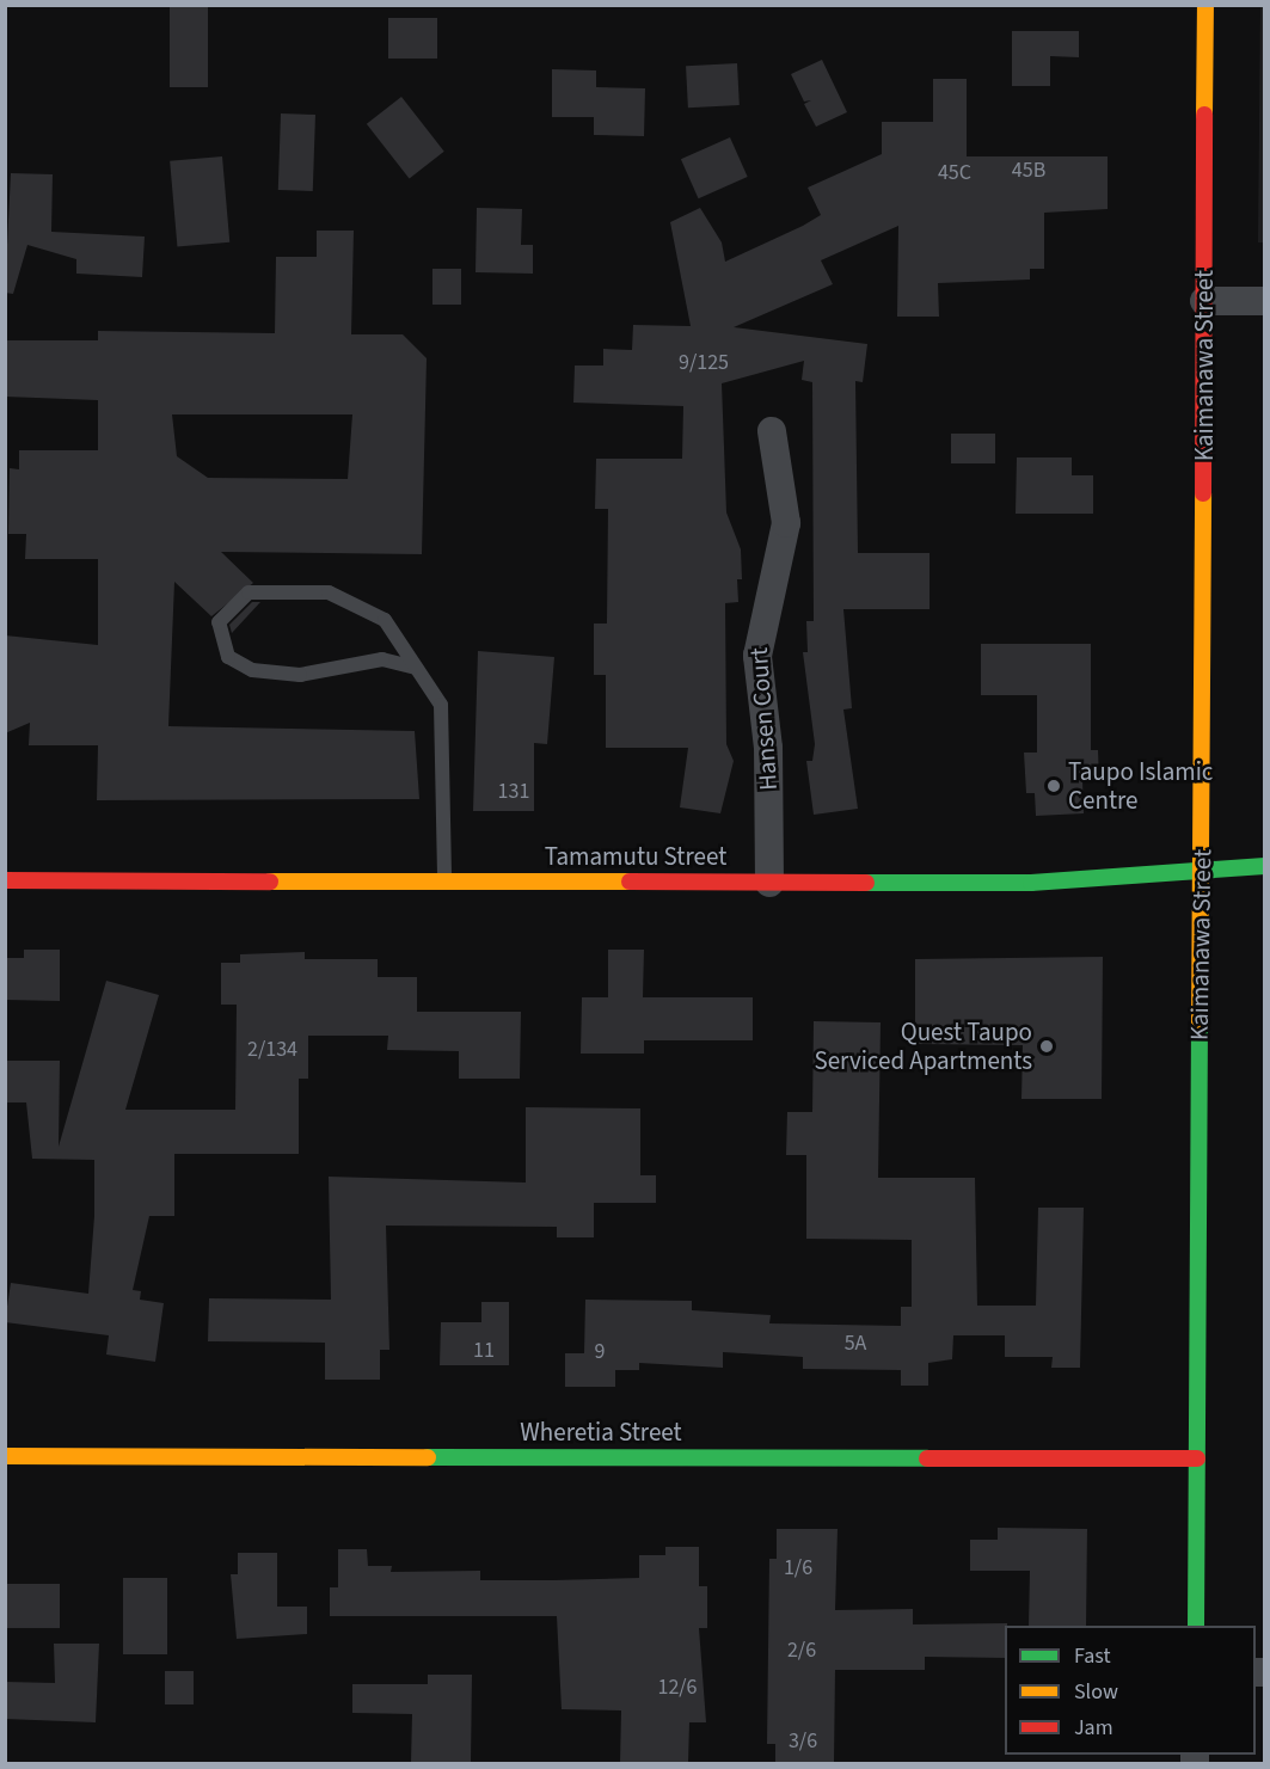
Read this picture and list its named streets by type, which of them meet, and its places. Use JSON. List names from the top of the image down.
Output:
{
  "streets": {
    "street": [
      "Kaimanawa Street",
      "Hansen Court",
      "Tamamutu Street",
      "Wheretia Street"
    ]
  },
  "crossings": [
    ["Kaimanawa Street", "Tamamutu Street"],
    ["Kaimanawa Street", "Wheretia Street"],
    ["Hansen Court", "Tamamutu Street"]
  ],
  "places": ["Taupo Islamic Centre", "Quest Taupo Serviced Apartments"],
  "house_numbers": [
    "45B",
    "45C",
    "9/125",
    "131",
    "2/134",
    "5A",
    "11",
    "9",
    "1/6",
    "2/6",
    "12/6",
    "3/6"
  ],
  "legend": ["Fast", "Slow", "Jam"]
}
